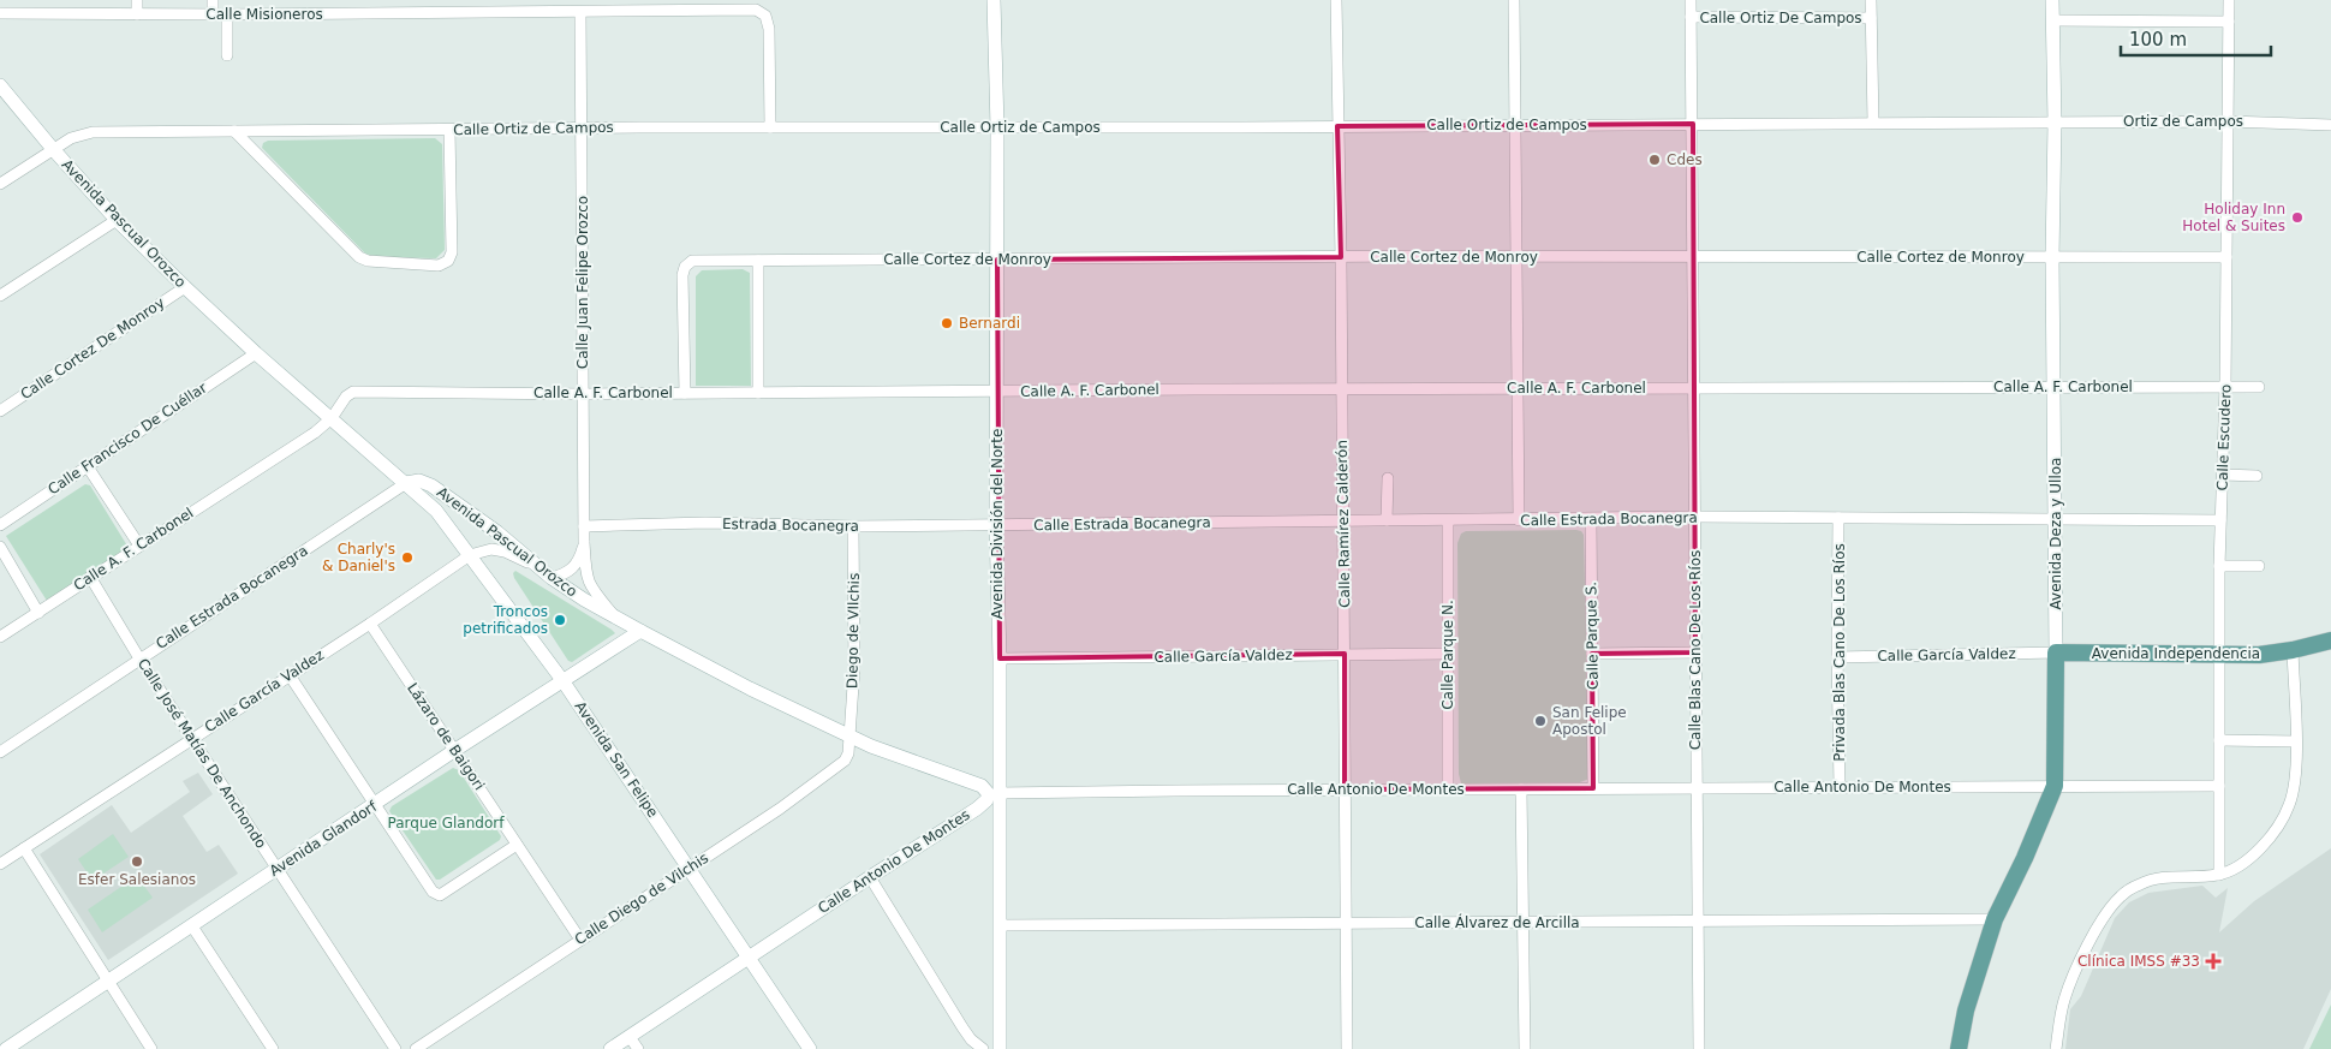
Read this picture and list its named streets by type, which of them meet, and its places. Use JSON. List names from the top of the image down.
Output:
{
  "streets": {
    "main road": [
      "Avenida Pascual Orozco",
      "Avenida División del Norte",
      "Avenida Deza y Ulloa",
      "Avenida Independencia",
      "Avenida San Felipe",
      "Calle Antonio De Montes",
      "Avenida Glandorf"
    ],
    "street": [
      "Calle Misioneros",
      "Calle Ortiz De Campos",
      "Ortiz de Campos",
      "Calle Ortiz de Campos",
      "Calle Cortez de Monroy",
      "Calle Juan Felipe Orozco",
      "Calle Cortez De Monroy",
      "Calle A. F. Carbonel",
      "Calle Escudero",
      "Calle Francisco De Cuéllar",
      "Calle Estrada Bocanegra",
      "Calle Ramírez Calderón",
      "Estrada Bocanegra",
      "Diego de VIlchis",
      "Calle Parque S.",
      "Calle Blas Cano De Los Ríos",
      "Privada Blas Cano De Los Ríos",
      "Calle Parque N.",
      "Calle García Valdez",
      "Lázaro de Baigori",
      "Calle José Matías De Anchondo",
      "Calle Diego de Vilchis",
      "Calle Álvarez de Arcilla"
    ]
  },
  "crossings": [
    ["Calle Misioneros", "Calle Ortiz de Campos"],
    ["Calle Misioneros", "Calle Juan Felipe Orozco"],
    ["Calle Ortiz De Campos", "Calle Blas Cano De Los Ríos"],
    ["Ortiz de Campos", "Calle Ortiz de Campos"],
    ["Ortiz de Campos", "Calle Escudero"],
    ["Ortiz de Campos", "Avenida Deza y Ulloa"],
    ["Calle Ortiz de Campos", "Avenida Pascual Orozco"],
    ["Calle Ortiz de Campos", "Calle Juan Felipe Orozco"],
    ["Calle Ortiz de Campos", "Avenida División del Norte"],
    ["Calle Ortiz de Campos", "Calle Ramírez Calderón"],
    ["Calle Ortiz de Campos", "Avenida Deza y Ulloa"],
    ["Calle Ortiz de Campos", "Calle Blas Cano De Los Ríos"],
    ["Avenida Pascual Orozco", "Calle Juan Felipe Orozco"],
    ["Avenida Pascual Orozco", "Calle Cortez De Monroy"],
    ["Avenida Pascual Orozco", "Calle A. F. Carbonel"],
    ["Avenida Pascual Orozco", "Calle Francisco De Cuéllar"],
    ["Avenida Pascual Orozco", "Calle Estrada Bocanegra"],
    ["Avenida Pascual Orozco", "Avenida División del Norte"],
    ["Avenida Pascual Orozco", "Diego de VIlchis"],
    ["Avenida Pascual Orozco", "Calle García Valdez"],
    ["Avenida Pascual Orozco", "Avenida San Felipe"],
    ["Avenida Pascual Orozco", "Calle Antonio De Montes"],
    ["Avenida Pascual Orozco", "Avenida Glandorf"],
    ["Avenida Pascual Orozco", "Calle Diego de Vilchis"],
    ["Calle Cortez de Monroy", "Calle A. F. Carbonel"],
    ["Calle Cortez de Monroy", "Calle Escudero"],
    ["Calle Cortez de Monroy", "Avenida División del Norte"],
    ["Calle Cortez de Monroy", "Calle Ramírez Calderón"],
    ["Calle Cortez de Monroy", "Avenida Deza y Ulloa"],
    ["Calle Cortez de Monroy", "Calle Blas Cano De Los Ríos"],
    ["Calle Juan Felipe Orozco", "Calle A. F. Carbonel"],
    ["Calle Juan Felipe Orozco", "Estrada Bocanegra"],
    ["Calle A. F. Carbonel", "Calle Escudero"],
    ["Calle A. F. Carbonel", "Avenida División del Norte"],
    ["Calle A. F. Carbonel", "Calle Ramírez Calderón"],
    ["Calle A. F. Carbonel", "Avenida Deza y Ulloa"],
    ["Calle A. F. Carbonel", "Calle Blas Cano De Los Ríos"],
    ["Calle A. F. Carbonel", "Calle José Matías De Anchondo"],
    ["Calle Escudero", "Calle Estrada Bocanegra"],
    ["Calle Escudero", "Avenida Independencia"],
    ["Calle Escudero", "Calle Antonio De Montes"],
    ["Calle Estrada Bocanegra", "Avenida División del Norte"],
    ["Calle Estrada Bocanegra", "Calle Ramírez Calderón"],
    ["Calle Estrada Bocanegra", "Estrada Bocanegra"],
    ["Calle Estrada Bocanegra", "Avenida Deza y Ulloa"],
    ["Calle Estrada Bocanegra", "Calle Parque S."],
    ["Calle Estrada Bocanegra", "Calle Blas Cano De Los Ríos"],
    ["Calle Estrada Bocanegra", "Privada Blas Cano De Los Ríos"],
    ["Calle Estrada Bocanegra", "Calle Parque N."],
    ["Calle Estrada Bocanegra", "Calle José Matías De Anchondo"],
    ["Calle Estrada Bocanegra", "Avenida San Felipe"],
    ["Avenida División del Norte", "Estrada Bocanegra"],
    ["Avenida División del Norte", "Calle García Valdez"],
    ["Avenida División del Norte", "Calle Antonio De Montes"],
    ["Avenida División del Norte", "Calle Álvarez de Arcilla"],
    ["Calle Ramírez Calderón", "Calle García Valdez"],
    ["Calle Ramírez Calderón", "Calle Antonio De Montes"],
    ["Calle Ramírez Calderón", "Calle Álvarez de Arcilla"],
    ["Estrada Bocanegra", "Diego de VIlchis"],
    ["Avenida Deza y Ulloa", "Avenida Independencia"],
    ["Avenida Deza y Ulloa", "Calle García Valdez"],
    ["Avenida Deza y Ulloa", "Calle Antonio De Montes"],
    ["Avenida Deza y Ulloa", "Calle Álvarez de Arcilla"],
    ["Diego de VIlchis", "Calle Diego de Vilchis"],
    ["Calle Parque S.", "Calle Antonio De Montes"],
    ["Calle Blas Cano De Los Ríos", "Calle Antonio De Montes"],
    ["Calle Blas Cano De Los Ríos", "Calle Álvarez de Arcilla"],
    ["Privada Blas Cano De Los Ríos", "Calle García Valdez"],
    ["Privada Blas Cano De Los Ríos", "Calle Antonio De Montes"],
    ["Avenida Independencia", "Calle García Valdez"],
    ["Calle Parque N.", "Calle García Valdez"],
    ["Calle Parque N.", "Calle Antonio De Montes"],
    ["Calle García Valdez", "Lázaro de Baigori"],
    ["Calle García Valdez", "Calle José Matías De Anchondo"],
    ["Calle García Valdez", "Avenida San Felipe"],
    ["Lázaro de Baigori", "Avenida Glandorf"],
    ["Lázaro de Baigori", "Calle Diego de Vilchis"],
    ["Calle José Matías De Anchondo", "Avenida Glandorf"],
    ["Avenida San Felipe", "Calle Antonio De Montes"],
    ["Avenida San Felipe", "Avenida Glandorf"],
    ["Avenida San Felipe", "Calle Diego de Vilchis"]
  ],
  "parks": ["Parque Glandorf"],
  "places": {
    "other": [
      "Cdes",
      "Holiday Inn Hotel & Suites",
      "Bernardi",
      "Charly's & Daniel's",
      "Troncos petrificados",
      "San Felipe Apostol",
      "Esfer Salesianos"
    ],
    "health": ["Clínica IMSS #33"]
  },
  "scale_bar": "100 m"
}
